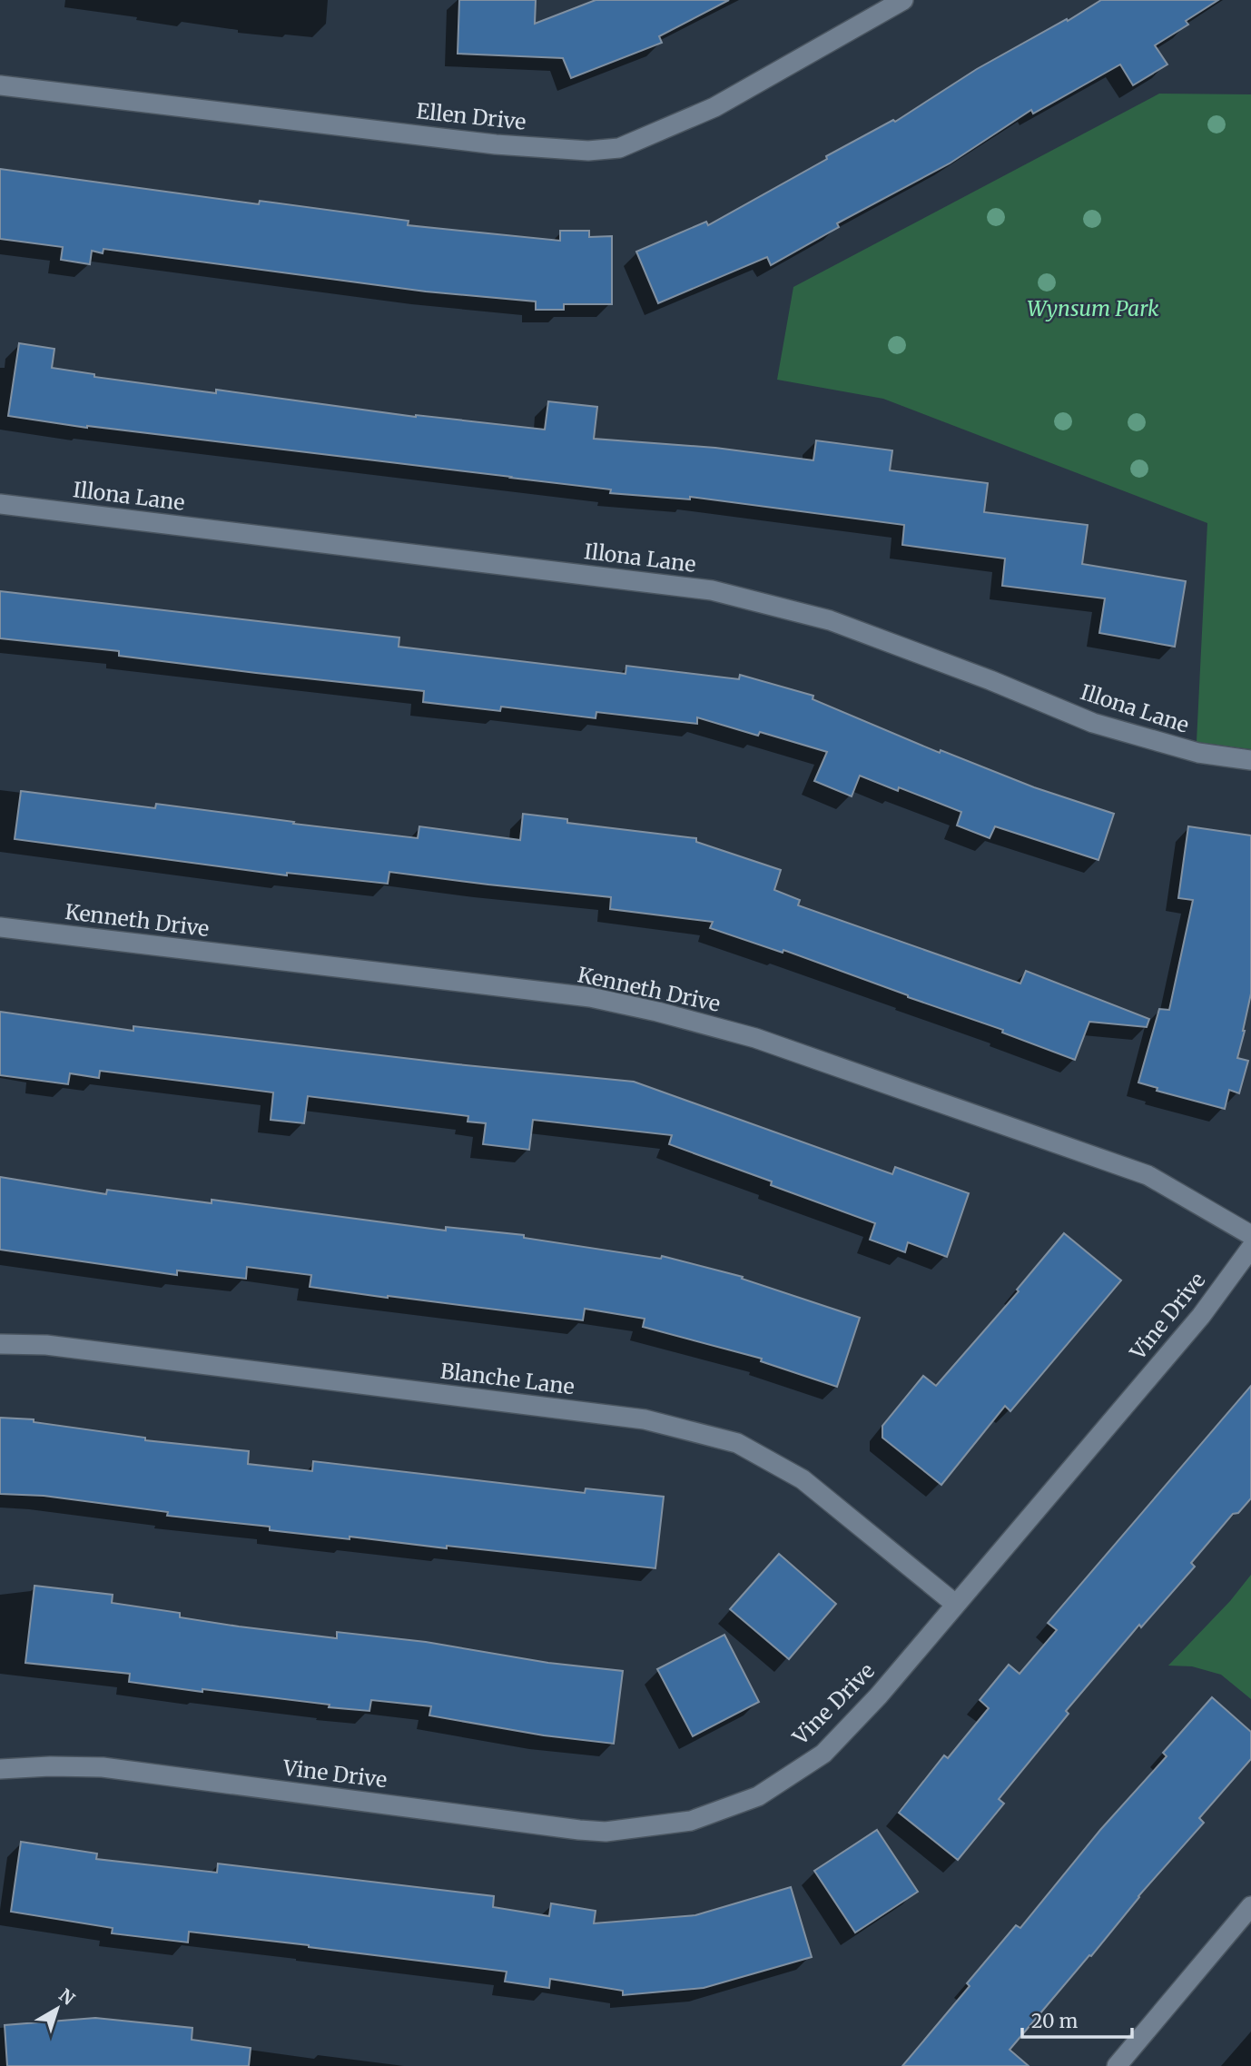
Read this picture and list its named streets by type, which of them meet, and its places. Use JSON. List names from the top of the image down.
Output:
{
  "streets": {
    "street": [
      "Ellen Drive",
      "Illona Lane",
      "Kenneth Drive",
      "Vine Drive",
      "Blanche Lane"
    ]
  },
  "crossings": [
    ["Vine Drive", "Blanche Lane"]
  ],
  "parks": ["Wynsum Park"],
  "scale_bar": "20 m",
  "north": "top right"
}
